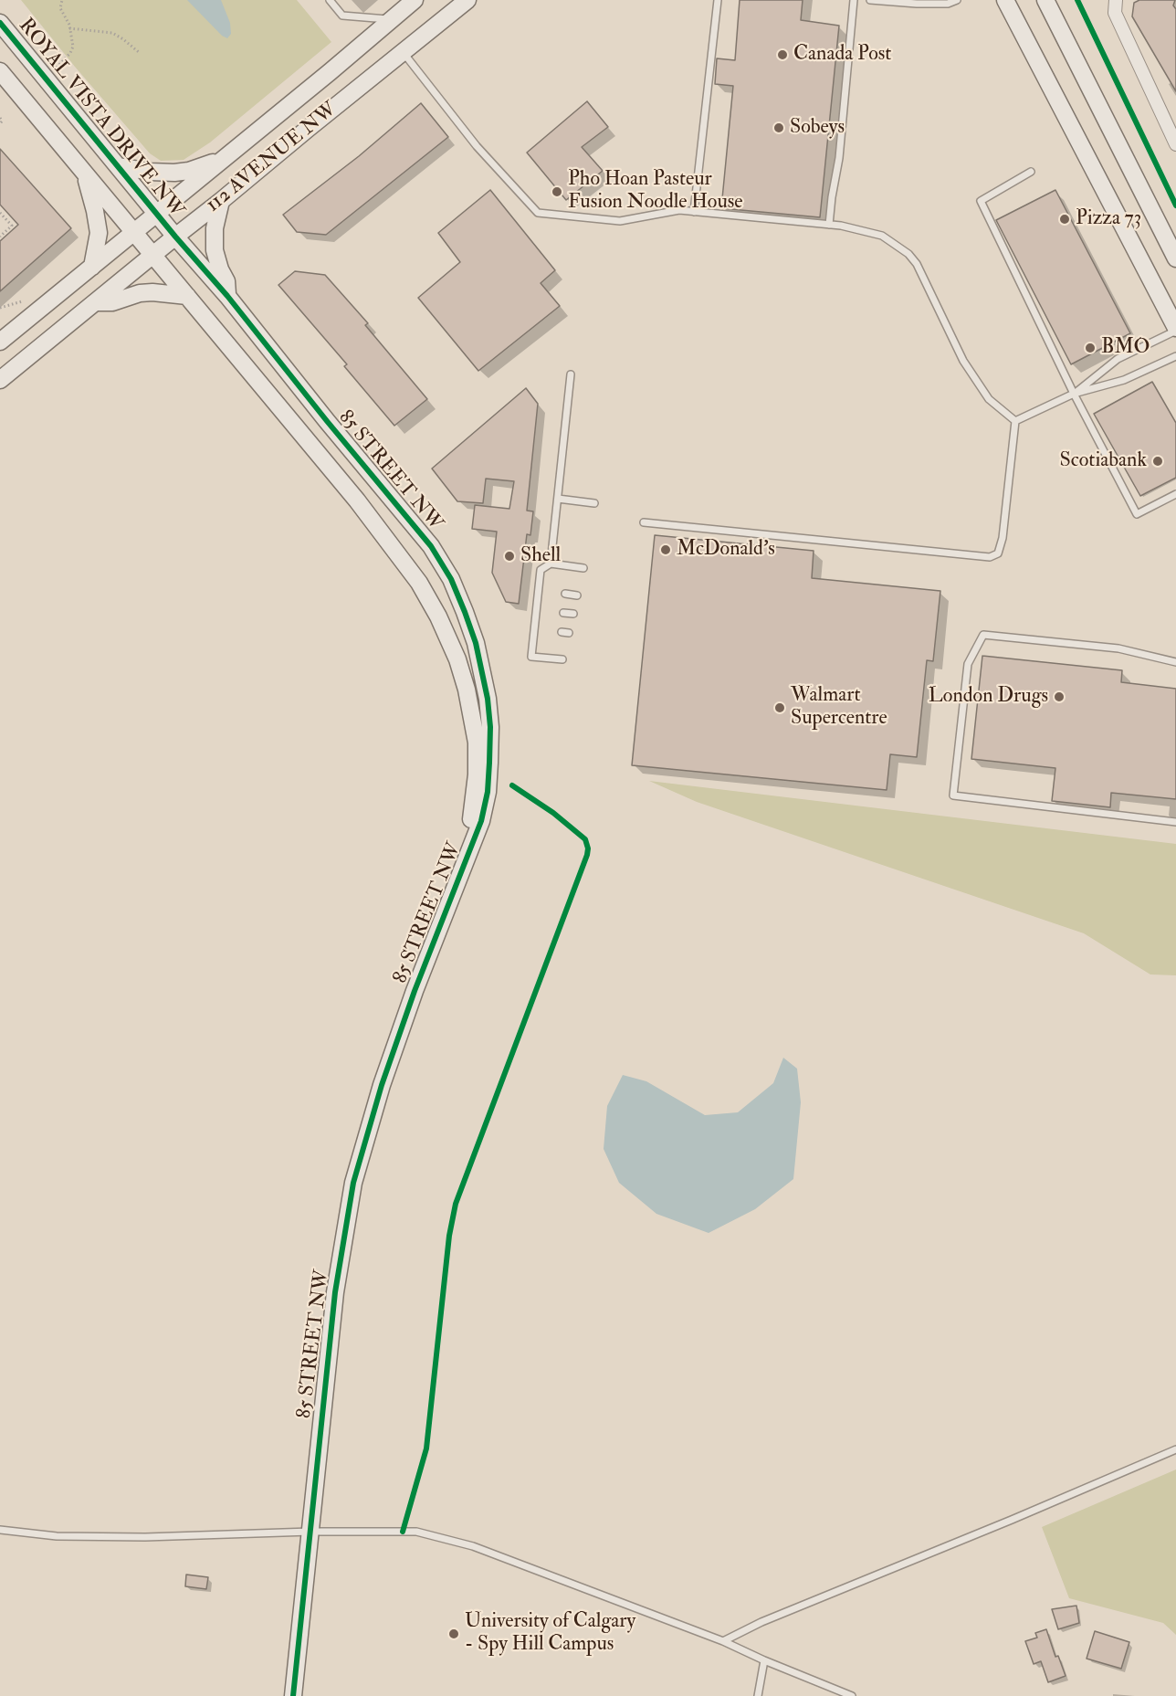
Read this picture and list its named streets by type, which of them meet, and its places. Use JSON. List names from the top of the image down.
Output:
{
  "streets": {
    "street": ["ROYAL VISTA DRIVE NW", "112 AVENUE NW", "85 STREET NW"]
  },
  "crossings": [
    ["ROYAL VISTA DRIVE NW", "112 AVENUE NW"],
    ["ROYAL VISTA DRIVE NW", "85 STREET NW"],
    ["112 AVENUE NW", "85 STREET NW"]
  ],
  "places": [
    "Canada Post",
    "Sobeys",
    "Pho Hoan Pasteur Fusion Noodle House",
    "Pizza 73",
    "BMO",
    "Scotiabank",
    "McDonald's",
    "Shell",
    "London Drugs",
    "Walmart Supercentre",
    "University of Calgary - Spy Hill Campus"
  ]
}
